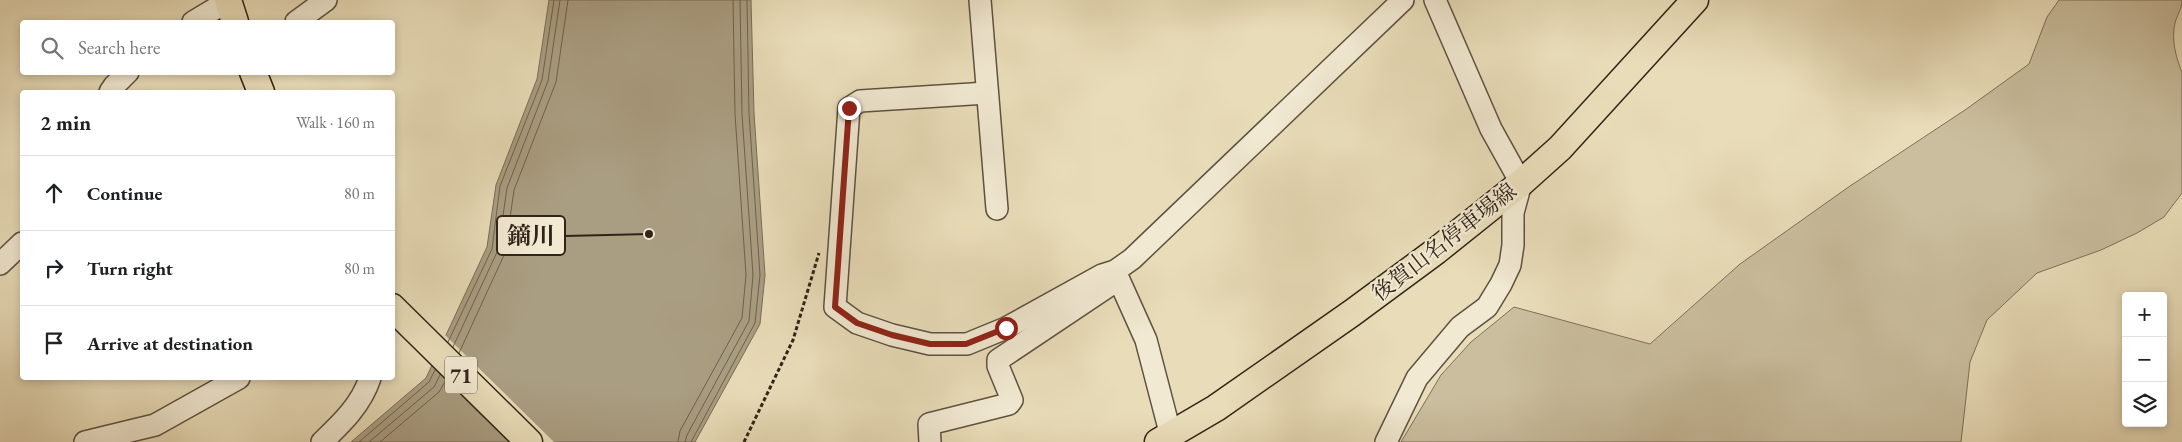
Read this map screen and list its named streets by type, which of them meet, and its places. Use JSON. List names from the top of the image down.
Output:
{
  "streets": {
    "main road": ["後賀山名停車場線", "71"]
  },
  "places": ["鏑川"],
  "page": {
    "search": "Search here",
    "heading": ["2 min", "Walk · 160 m"],
    "list": [
      ["Continue", "80 m"],
      ["Turn right", "80 m"],
      "Arrive at destination"
    ],
    "map_buttons": ["+", "−"]
  }
}
